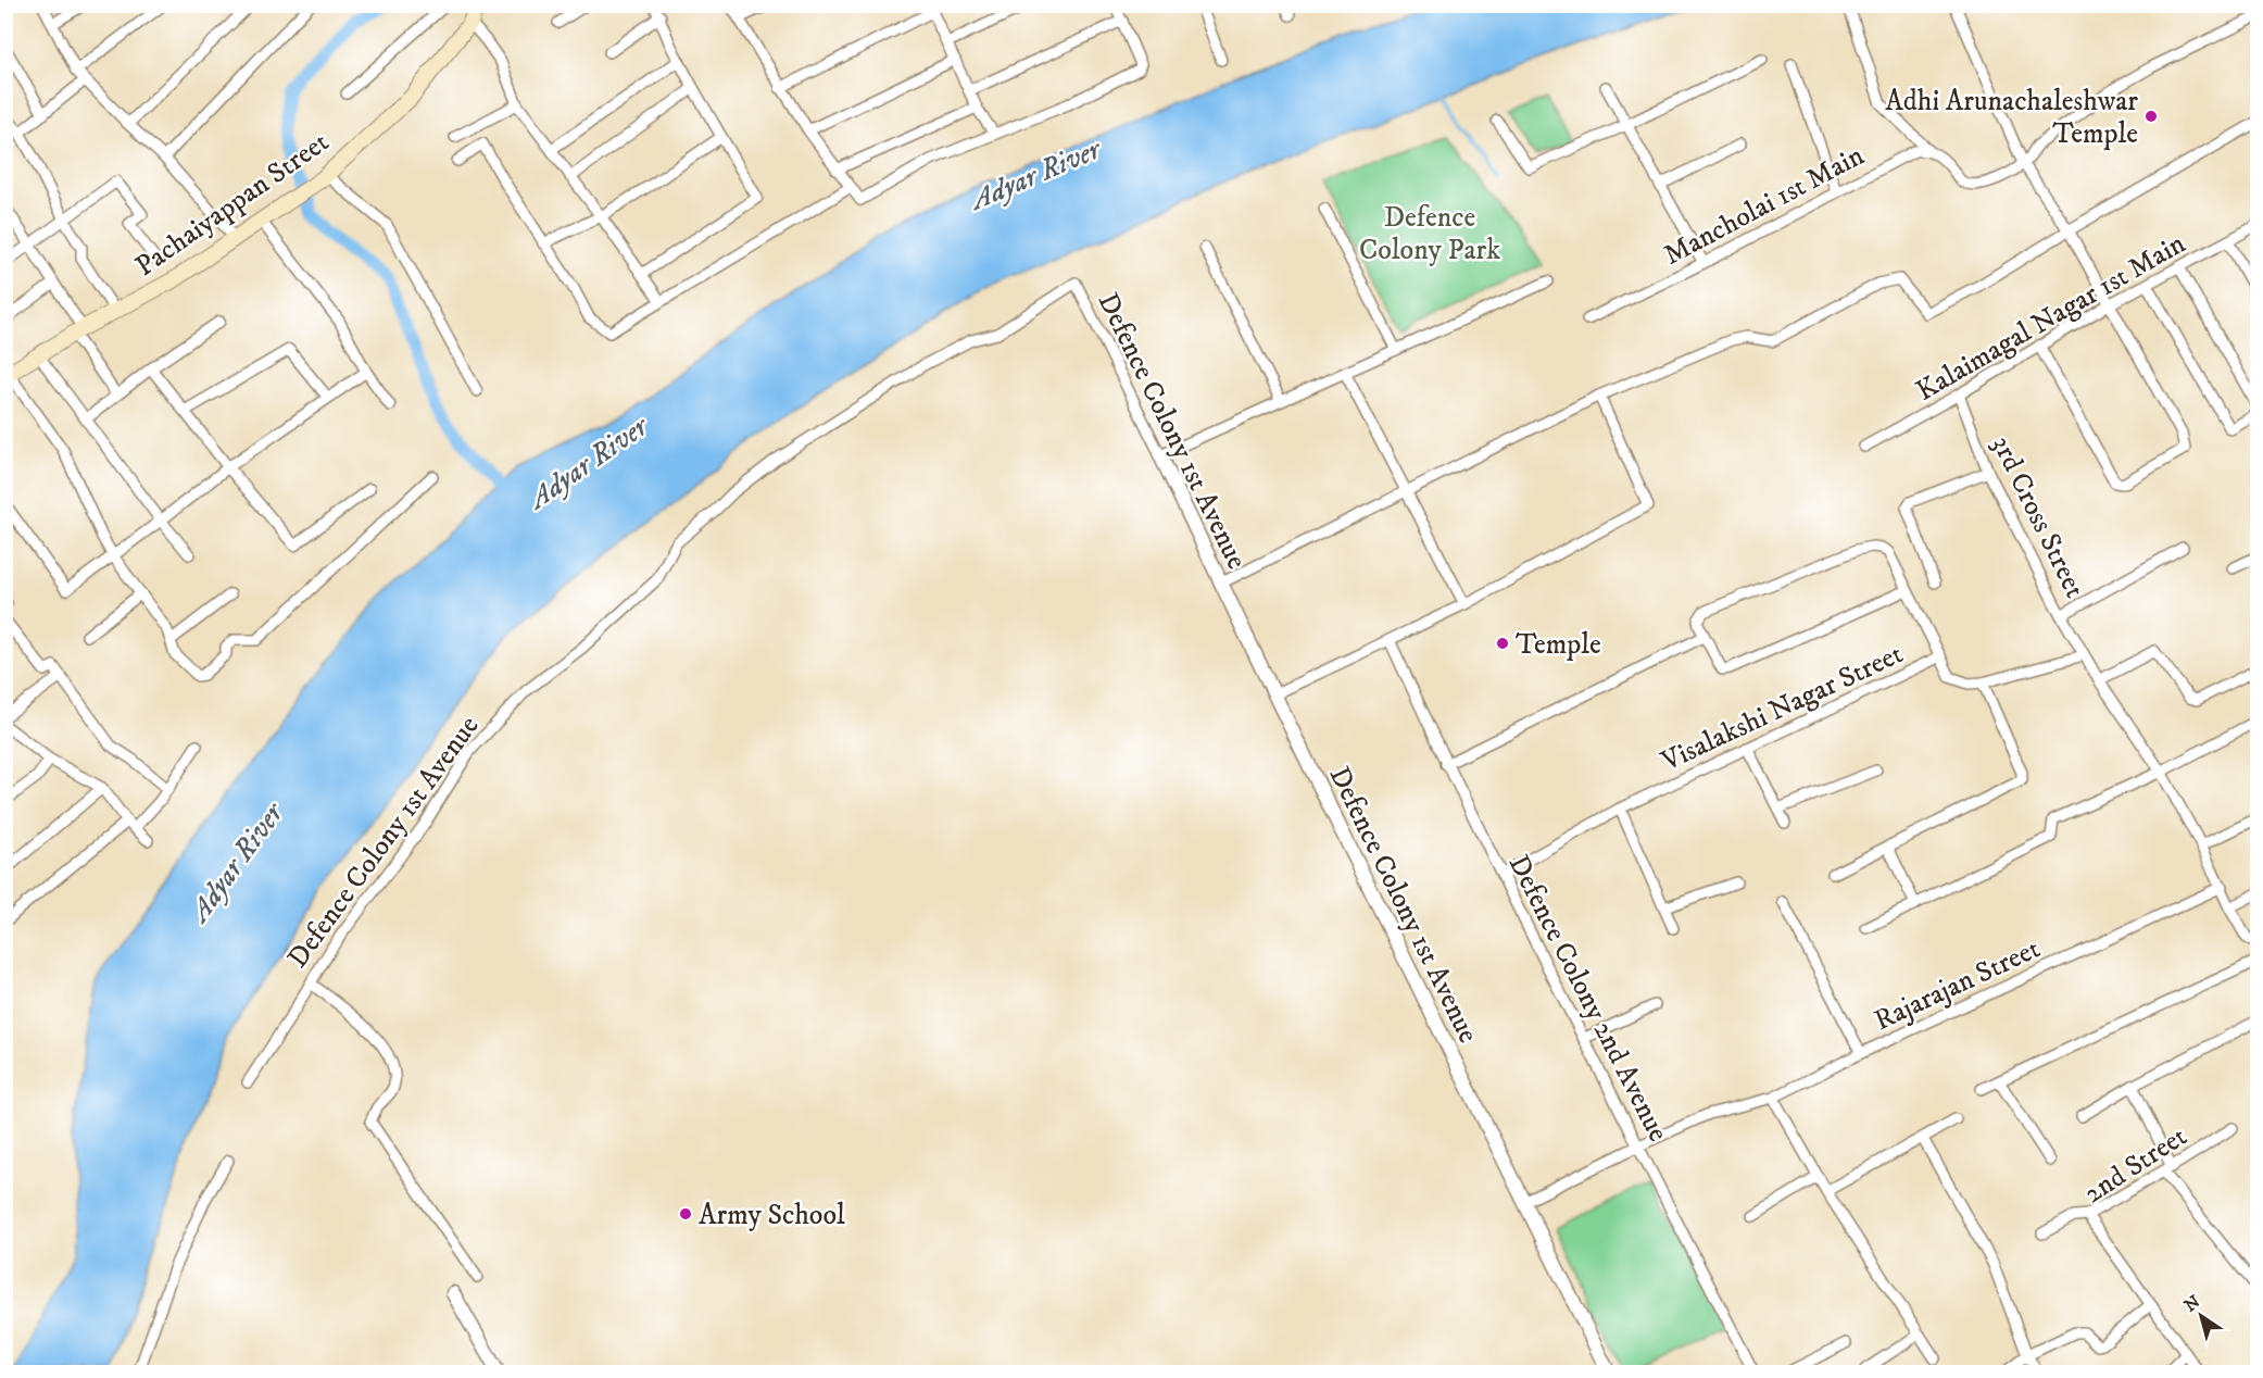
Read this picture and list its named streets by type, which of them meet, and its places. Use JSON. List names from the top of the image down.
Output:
{
  "streets": {
    "main road": ["Pachaiyappan Street"],
    "street": [
      "Mancholai 1st Main",
      "Kalaimagal Nagar 1st Main",
      "Defence Colony 1st Avenue",
      "3rd Cross Street",
      "Visalakshi Nagar Street",
      "Rajarajan Street",
      "Defence Colony 2nd Avenue",
      "2nd Street"
    ]
  },
  "crossings": [
    ["Kalaimagal Nagar 1st Main", "3rd Cross Street"],
    ["Defence Colony 1st Avenue", "Rajarajan Street"],
    ["3rd Cross Street", "Visalakshi Nagar Street"],
    ["3rd Cross Street", "Rajarajan Street"],
    ["Visalakshi Nagar Street", "Defence Colony 2nd Avenue"],
    ["Rajarajan Street", "Defence Colony 2nd Avenue"]
  ],
  "water": ["Adyar River"],
  "parks": ["Defence Colony Park"],
  "places": ["Adhi Arunachaleshwar Temple", "Temple", "Army School"],
  "north": "top left"
}
